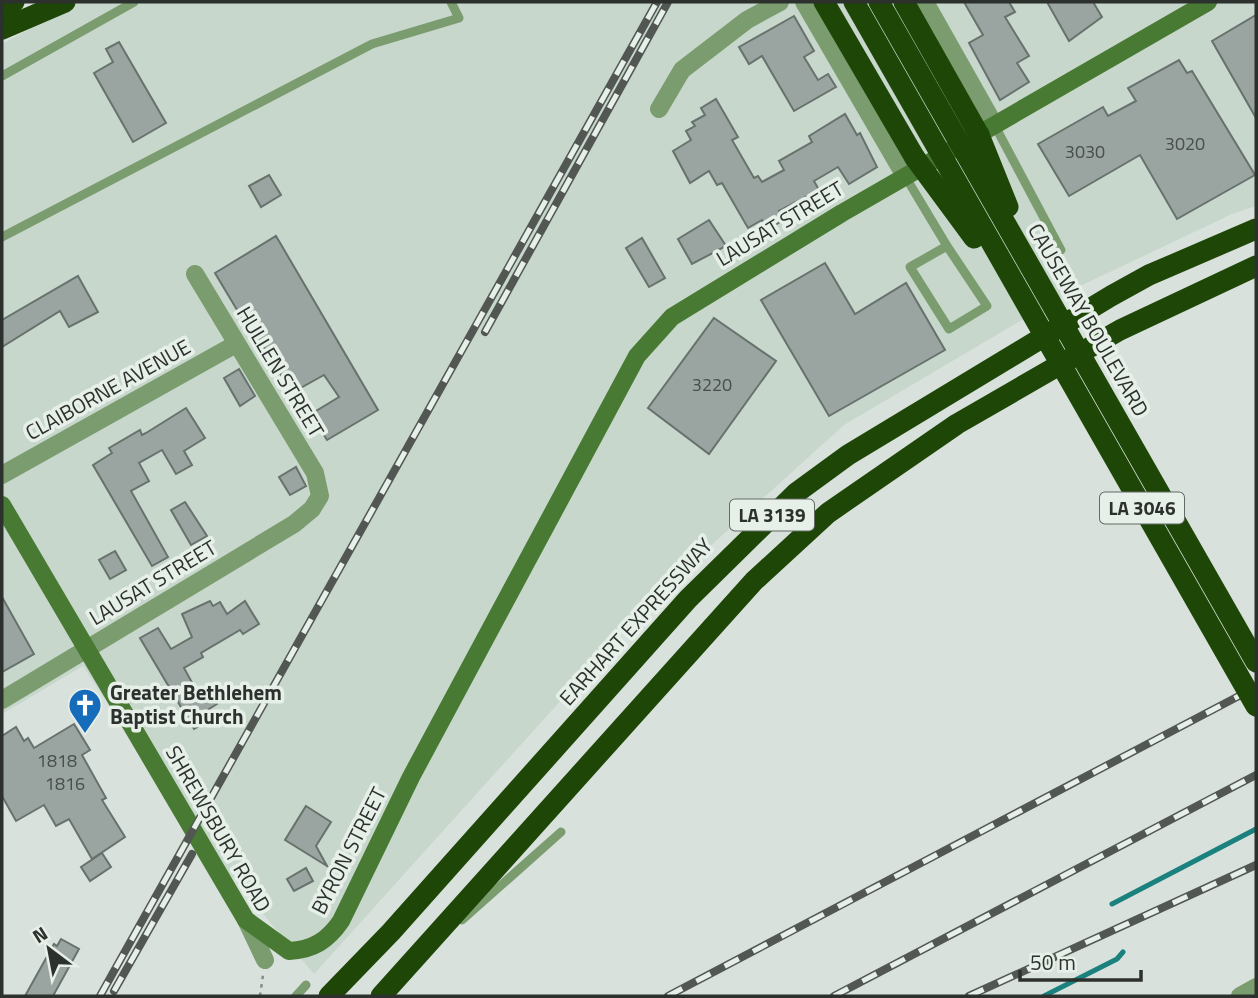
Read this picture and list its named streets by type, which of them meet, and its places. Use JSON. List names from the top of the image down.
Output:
{
  "streets": {
    "highway": [
      "CAUSEWAY BOULEVARD",
      "LA 3046",
      "LA 3139",
      "EARHART EXPRESSWAY"
    ],
    "street": [
      "LAUSAT STREET",
      "HULLEN STREET",
      "CLAIBORNE AVENUE",
      "SHREWSBURY ROAD",
      "BYRON STREET"
    ]
  },
  "crossings": [
    ["LAUSAT STREET", "HULLEN STREET"],
    ["LAUSAT STREET", "SHREWSBURY ROAD"],
    ["LAUSAT STREET", "BYRON STREET"],
    ["HULLEN STREET", "CLAIBORNE AVENUE"],
    ["SHREWSBURY ROAD", "BYRON STREET"]
  ],
  "places": {
    "church": ["Greater Bethlehem Baptist Church"]
  },
  "house_numbers": [
    "3020",
    "3030",
    "3220",
    "1818",
    "1816"
  ],
  "scale_bar": "50 m",
  "north": "top left"
}
